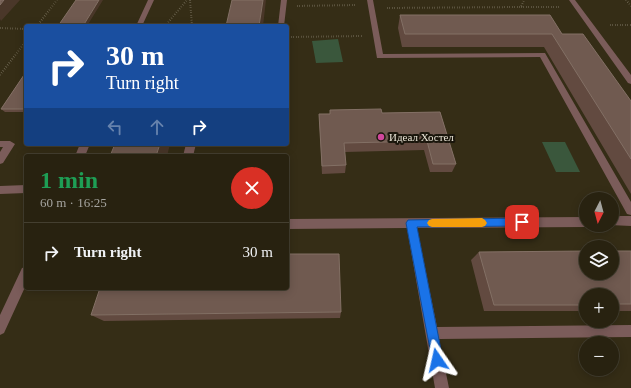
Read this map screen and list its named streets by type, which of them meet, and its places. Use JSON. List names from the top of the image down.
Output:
{
  "places": ["Идеал Хостел"],
  "north": "bottom",
  "page": {
    "turn": ["30 m", "Turn right"],
    "heading": ["1 min", "60 m · 16:25"],
    "map_buttons": ["+", "−"],
    "list": [
      {
        "name": "Turn right",
        "value": "30 m"
      }
    ]
  }
}
